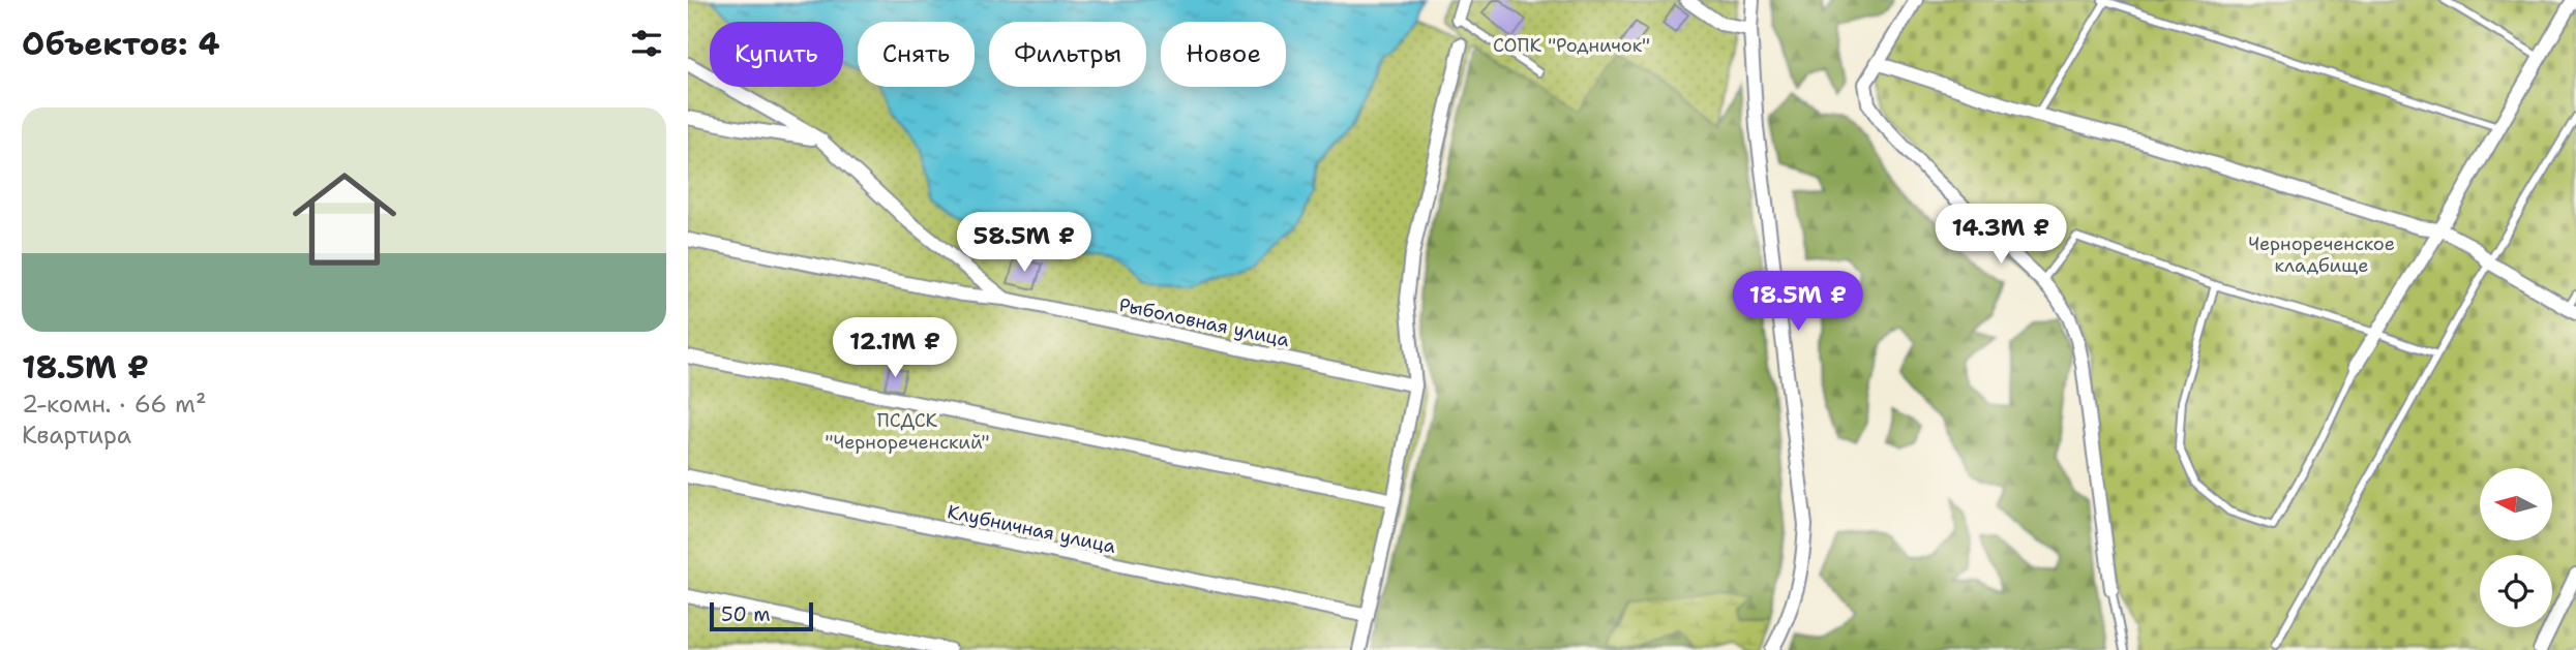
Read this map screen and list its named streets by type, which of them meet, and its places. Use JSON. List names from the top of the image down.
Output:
{
  "streets": {
    "street": ["Рыболовная улица", "Клубничная улица"]
  },
  "parks": ["СОПК \"Родничок\"", "Чернореченское кладбище", "ПСДСК \"Чернореченский\""],
  "scale_bar": "50 m",
  "north": "left",
  "page": {
    "heading": "Объектов: 4",
    "chip": [
      "Купить",
      "Снять",
      "Фильтры",
      "Новое"
    ],
    "list": [
      {
        "name": "18.5M ₽",
        "note": "2-комн. · 66 m² · Квартира"
      }
    ],
    "price": [
      "14.3M ₽",
      "58.5M ₽",
      "18.5M ₽",
      "12.1M ₽"
    ],
    "scale": "50 m"
  }
}
